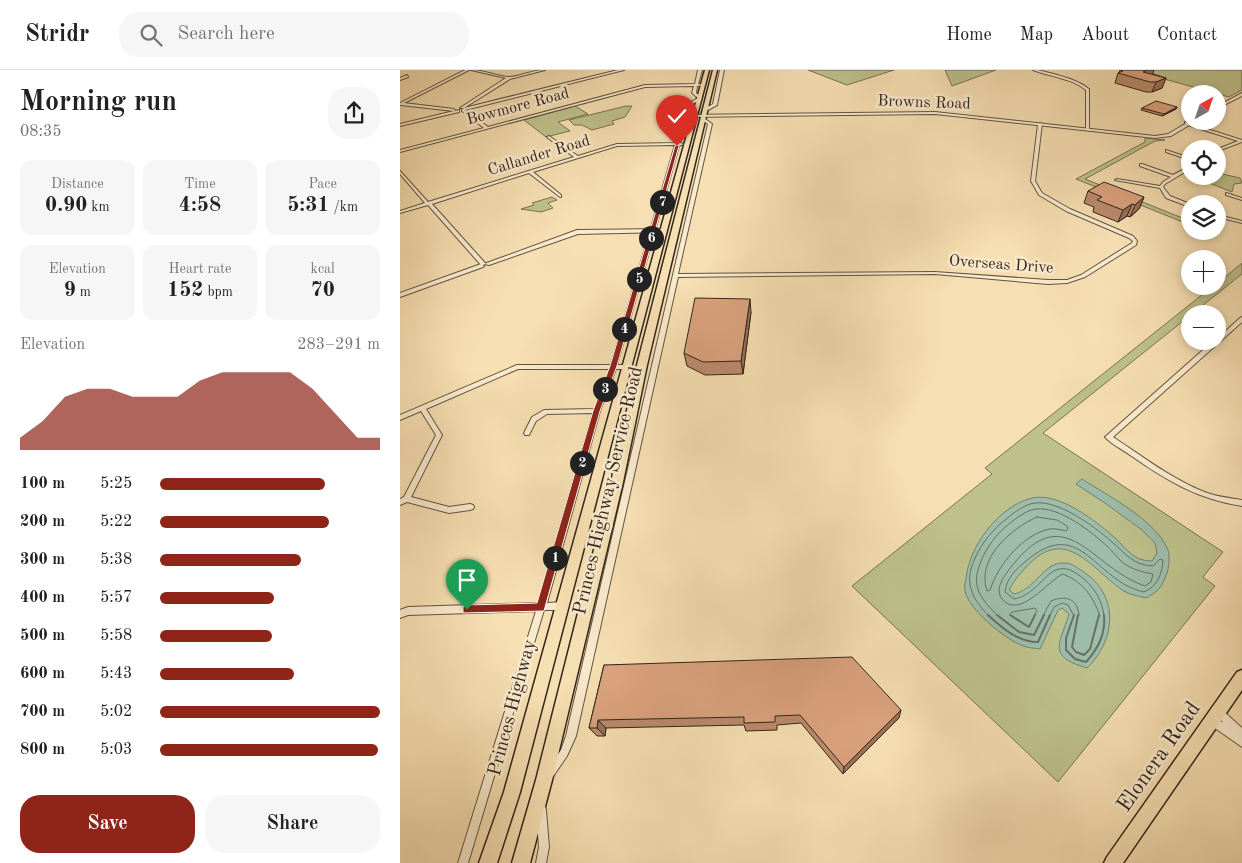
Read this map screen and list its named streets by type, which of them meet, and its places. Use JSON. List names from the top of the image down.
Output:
{
  "streets": {
    "main road": ["Princes Highway", "Elonera Road"],
    "street": [
      "Browns Road",
      "Bowmore Road",
      "Callander Road",
      "Overseas Drive",
      "Princes Highway Service Road"
    ]
  },
  "crossings": [
    ["Browns Road", "Overseas Drive"],
    ["Browns Road", "Princes Highway Service Road"],
    ["Browns Road", "Princes Highway"],
    ["Bowmore Road", "Princes Highway"],
    ["Callander Road", "Princes Highway"],
    ["Overseas Drive", "Princes Highway Service Road"],
    ["Princes Highway Service Road", "Princes Highway"]
  ],
  "north": "top right",
  "page": {
    "header": "Stridr",
    "search": "Search here",
    "nav": [
      "Home",
      "Map",
      "About",
      "Contact"
    ],
    "heading": ["Morning run", "08:35"],
    "map_buttons": ["+", "−"],
    "stats": [
      ["Distance", "0.90 km"],
      ["Time", "4:58"],
      ["Pace", "5:31 /km"],
      ["Elevation", "9 m"],
      ["Heart rate", "152 bpm"],
      ["kcal", "70"]
    ],
    "pins": [
      "7",
      "6",
      "5",
      "4",
      "3",
      "2",
      "1"
    ],
    "chart": ["Elevation", "283–291 m"],
    "list": [
      {
        "name": "100 m",
        "note": "5:25"
      },
      {
        "name": "200 m",
        "note": "5:22"
      },
      {
        "name": "300 m",
        "note": "5:38"
      },
      {
        "name": "400 m",
        "note": "5:57"
      },
      {
        "name": "500 m",
        "note": "5:58"
      },
      {
        "name": "600 m",
        "note": "5:43"
      },
      {
        "name": "700 m",
        "note": "5:02"
      },
      {
        "name": "800 m",
        "note": "5:03"
      }
    ],
    "buttons": ["Save", "Share"]
  }
}
